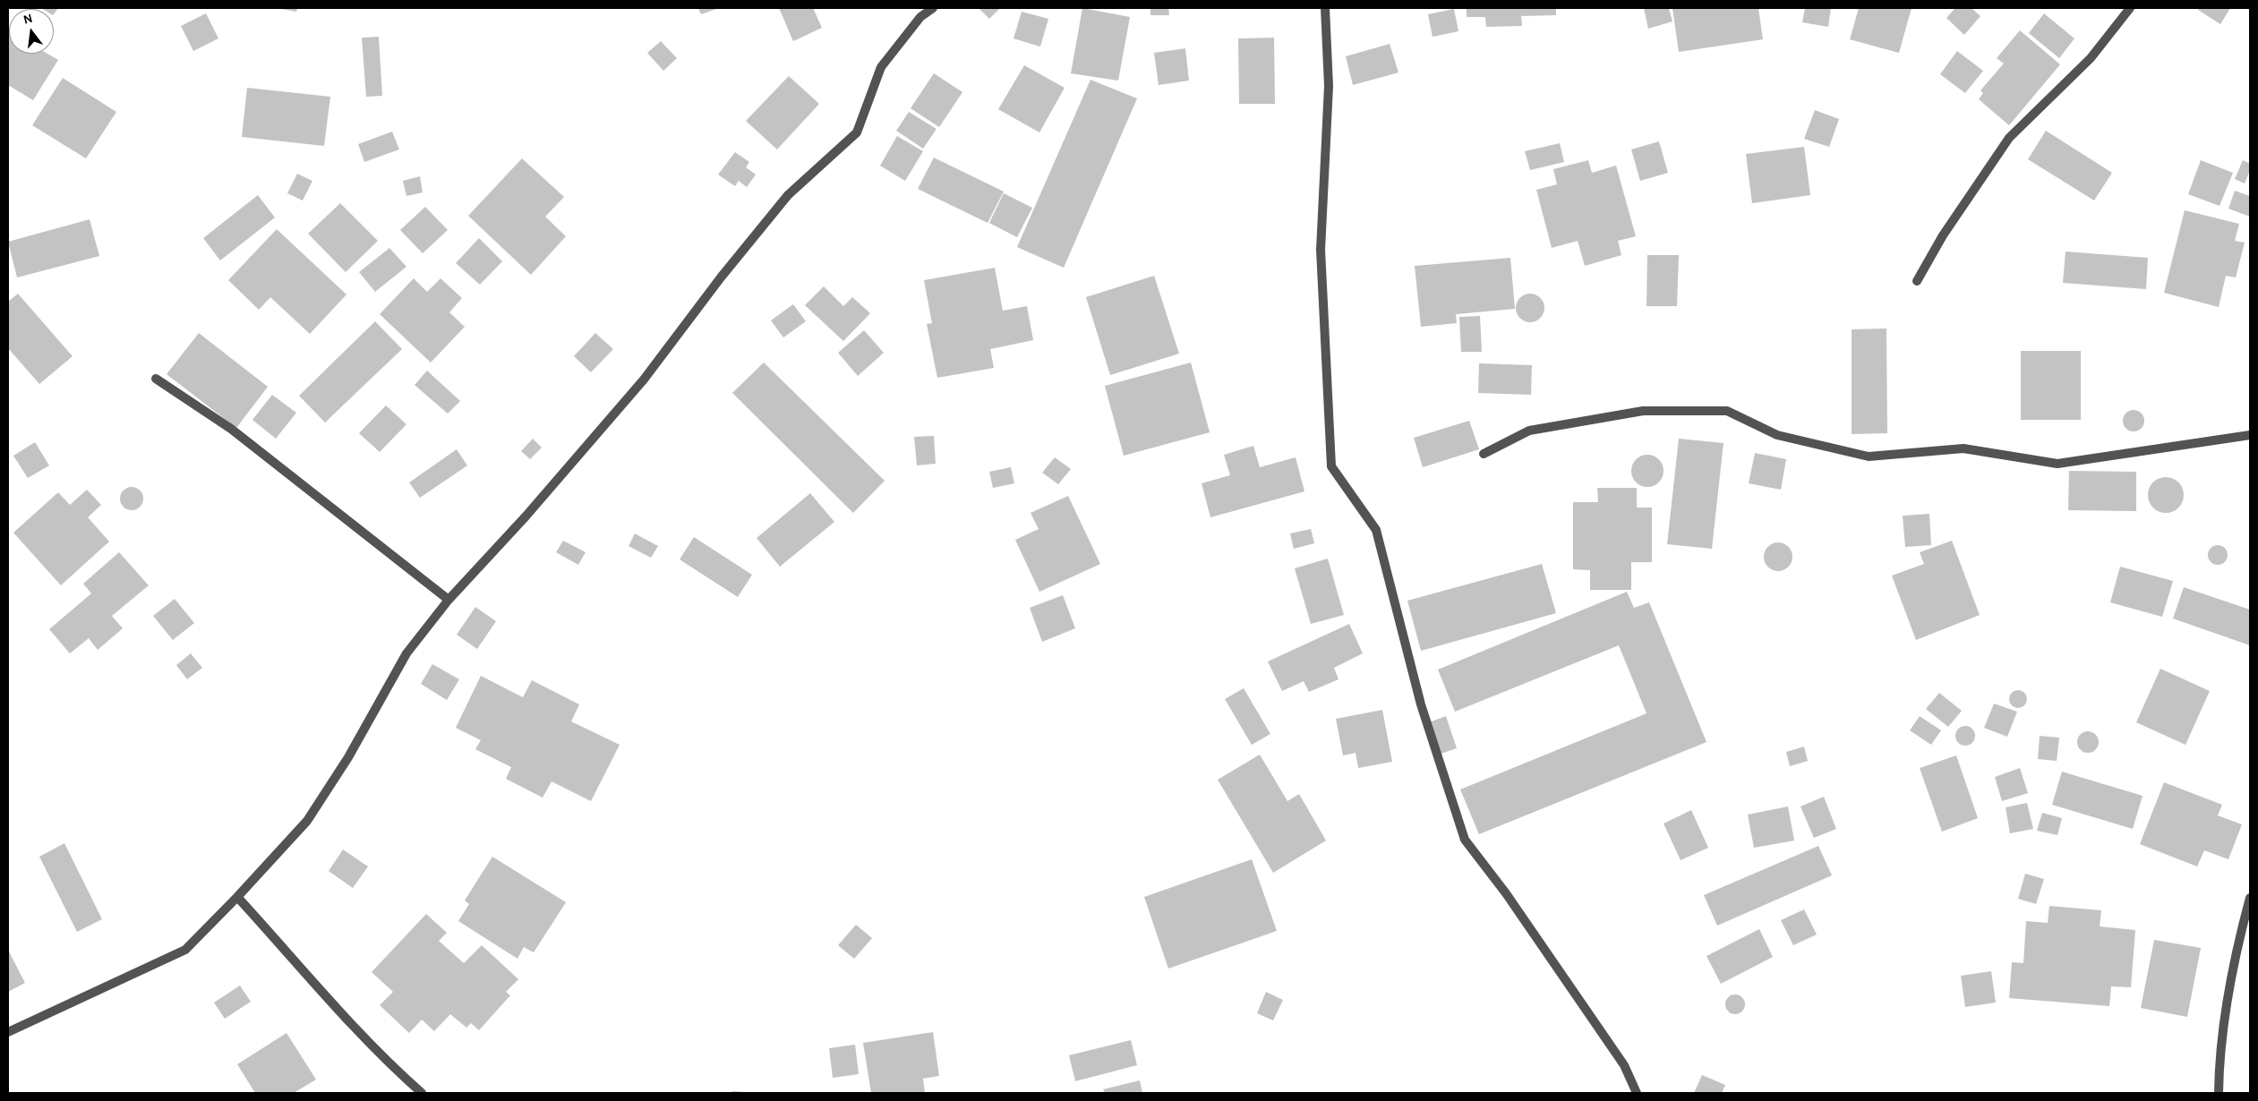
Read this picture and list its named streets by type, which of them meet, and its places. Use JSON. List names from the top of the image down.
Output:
{
  "north": "top"
}
